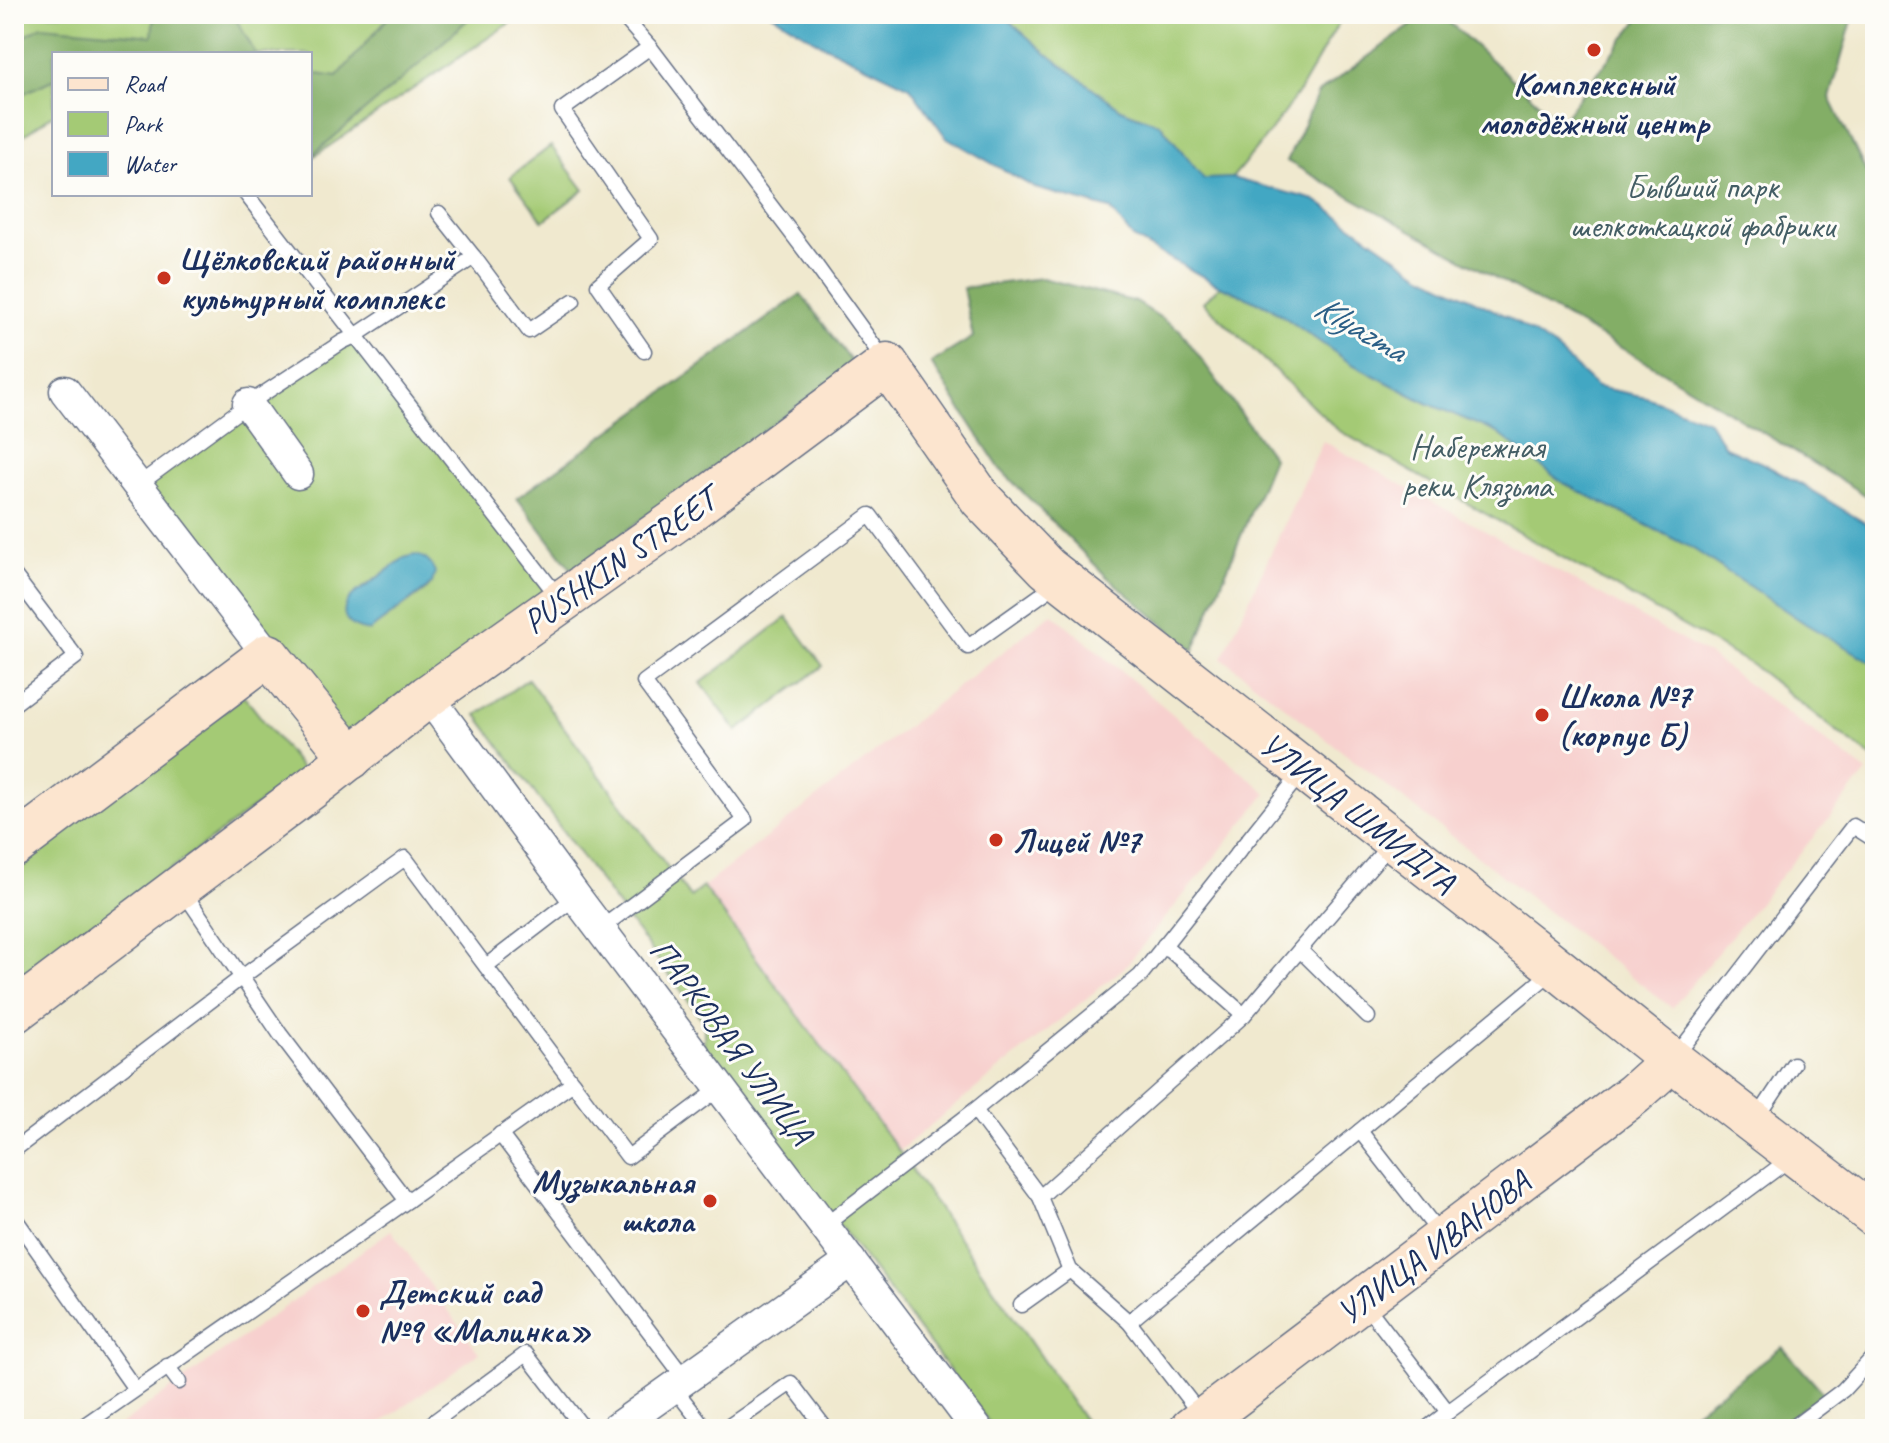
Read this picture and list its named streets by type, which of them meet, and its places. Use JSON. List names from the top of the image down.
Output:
{
  "streets": {
    "street": [
      "PUSHKIN STREET",
      "УЛИЦА ШМИДТА",
      "ПАРКОВАЯ УЛИЦА",
      "УЛИЦА ИВАНОВА"
    ]
  },
  "crossings": [
    ["PUSHKIN STREET", "УЛИЦА ШМИДТА"],
    ["PUSHKIN STREET", "ПАРКОВАЯ УЛИЦА"],
    ["УЛИЦА ШМИДТА", "УЛИЦА ИВАНОВА"]
  ],
  "water": ["Klyazma"],
  "parks": ["Бывший парк шелкоткацкой фабрики", "Набережная реки Клязьма"],
  "places": [
    "Комплексный молодёжный центр",
    "Щёлковский районный культурный комплекс",
    "Школа №7 (корпус Б)",
    "Лицей №7",
    "Музыкальная школа",
    "Детский сад №9 «Малинка»"
  ],
  "legend": ["Road", "Park", "Water"]
}
